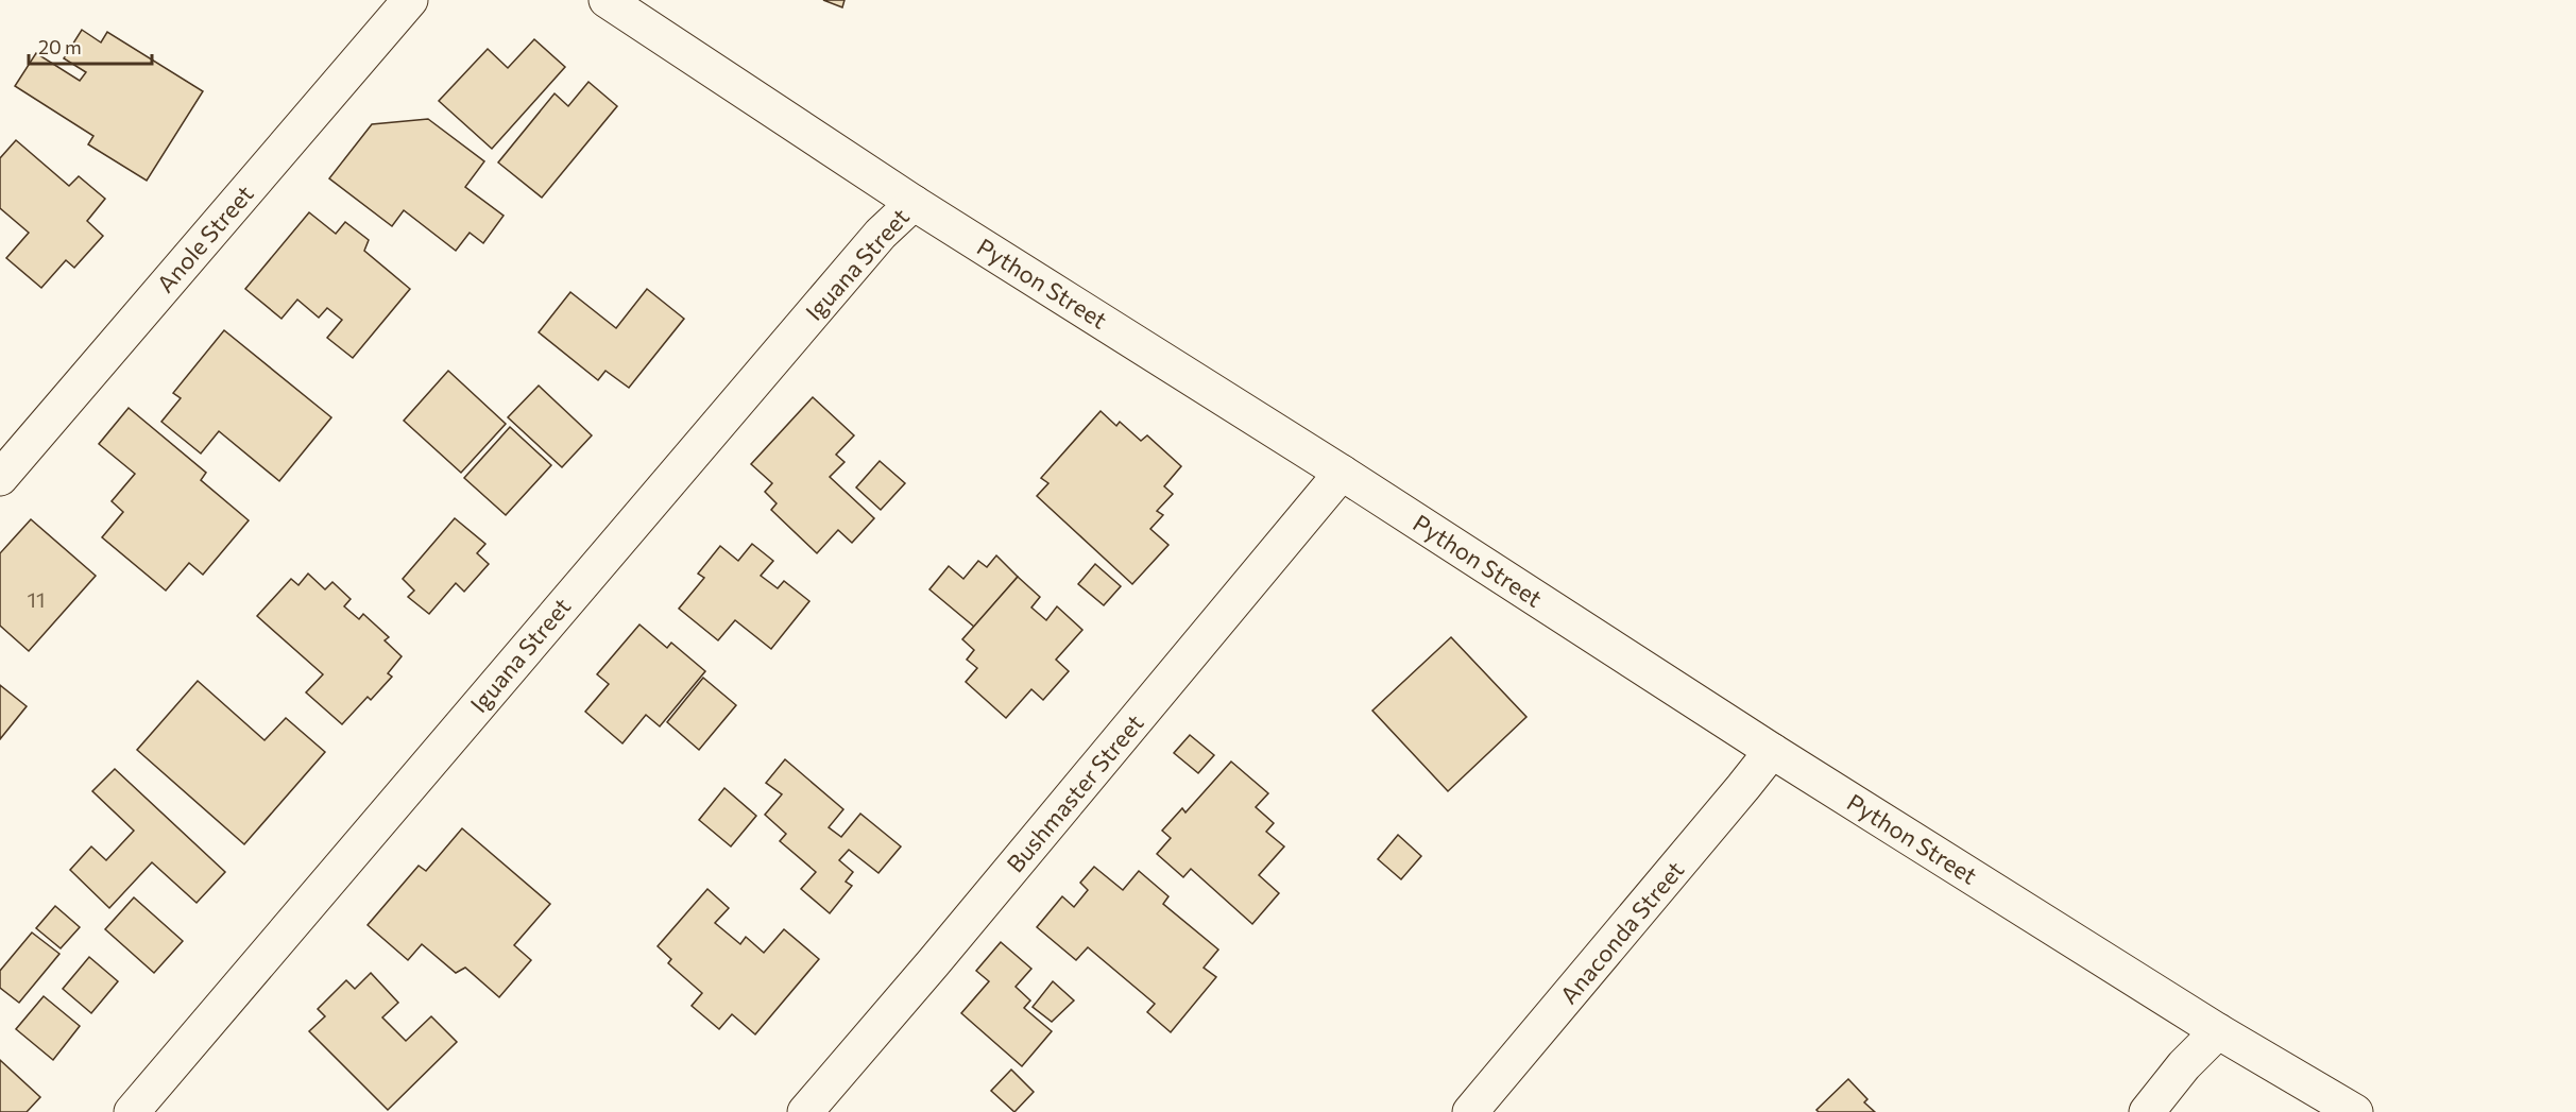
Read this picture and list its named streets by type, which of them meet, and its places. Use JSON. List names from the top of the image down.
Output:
{
  "streets": {
    "street": [
      "Anole Street",
      "Iguana Street",
      "Python Street",
      "Bushmaster Street",
      "Anaconda Street"
    ]
  },
  "crossings": [
    ["Iguana Street", "Python Street"],
    ["Python Street", "Bushmaster Street"],
    ["Python Street", "Anaconda Street"]
  ],
  "house_numbers": ["11"],
  "scale_bar": "20 m"
}
